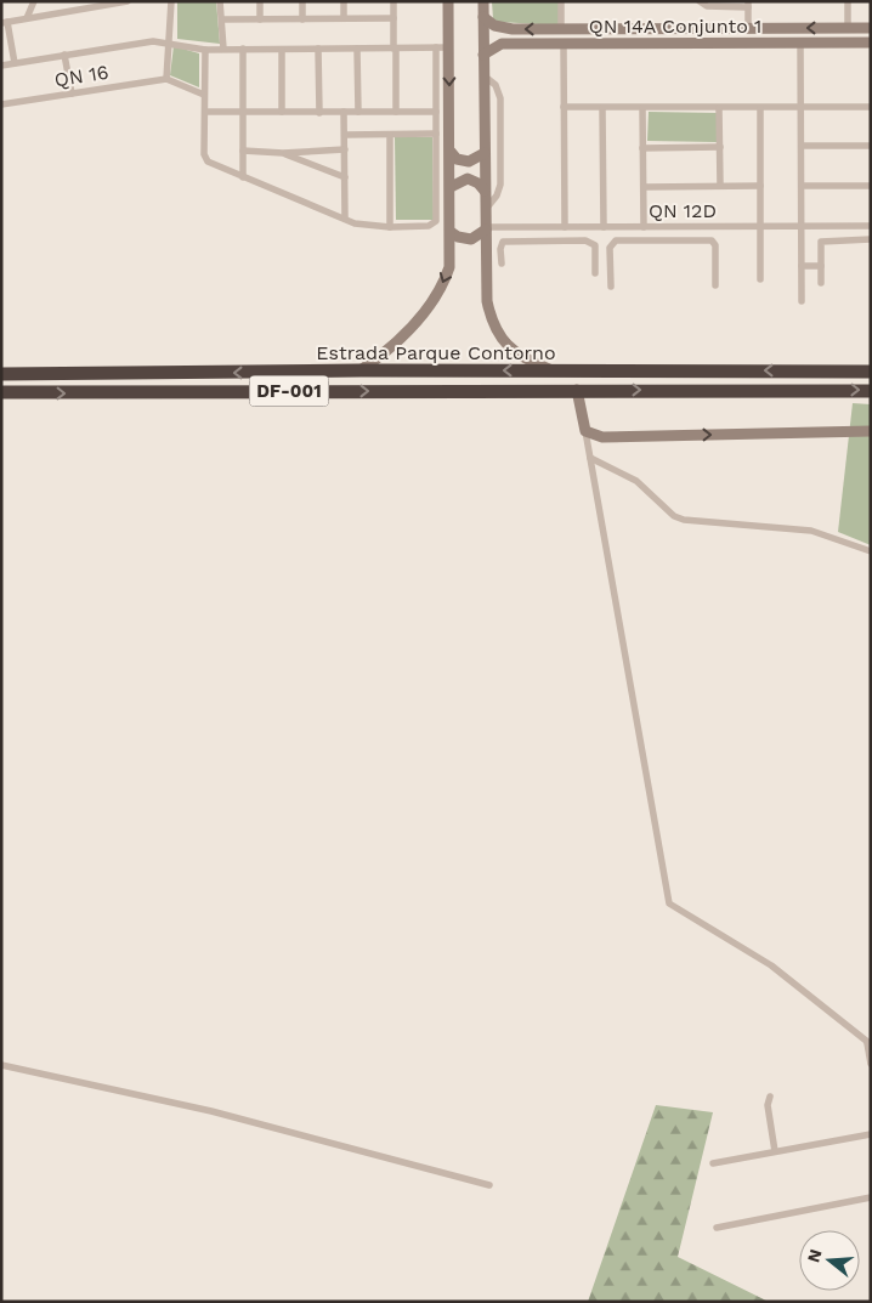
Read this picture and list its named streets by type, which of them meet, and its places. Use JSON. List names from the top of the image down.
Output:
{
  "streets": {
    "highway": ["Estrada Parque Contorno", "DF-001"],
    "main road": ["QN 14A Conjunto 1"],
    "street": ["QN 16", "QN 12D"]
  },
  "north": "left"
}
